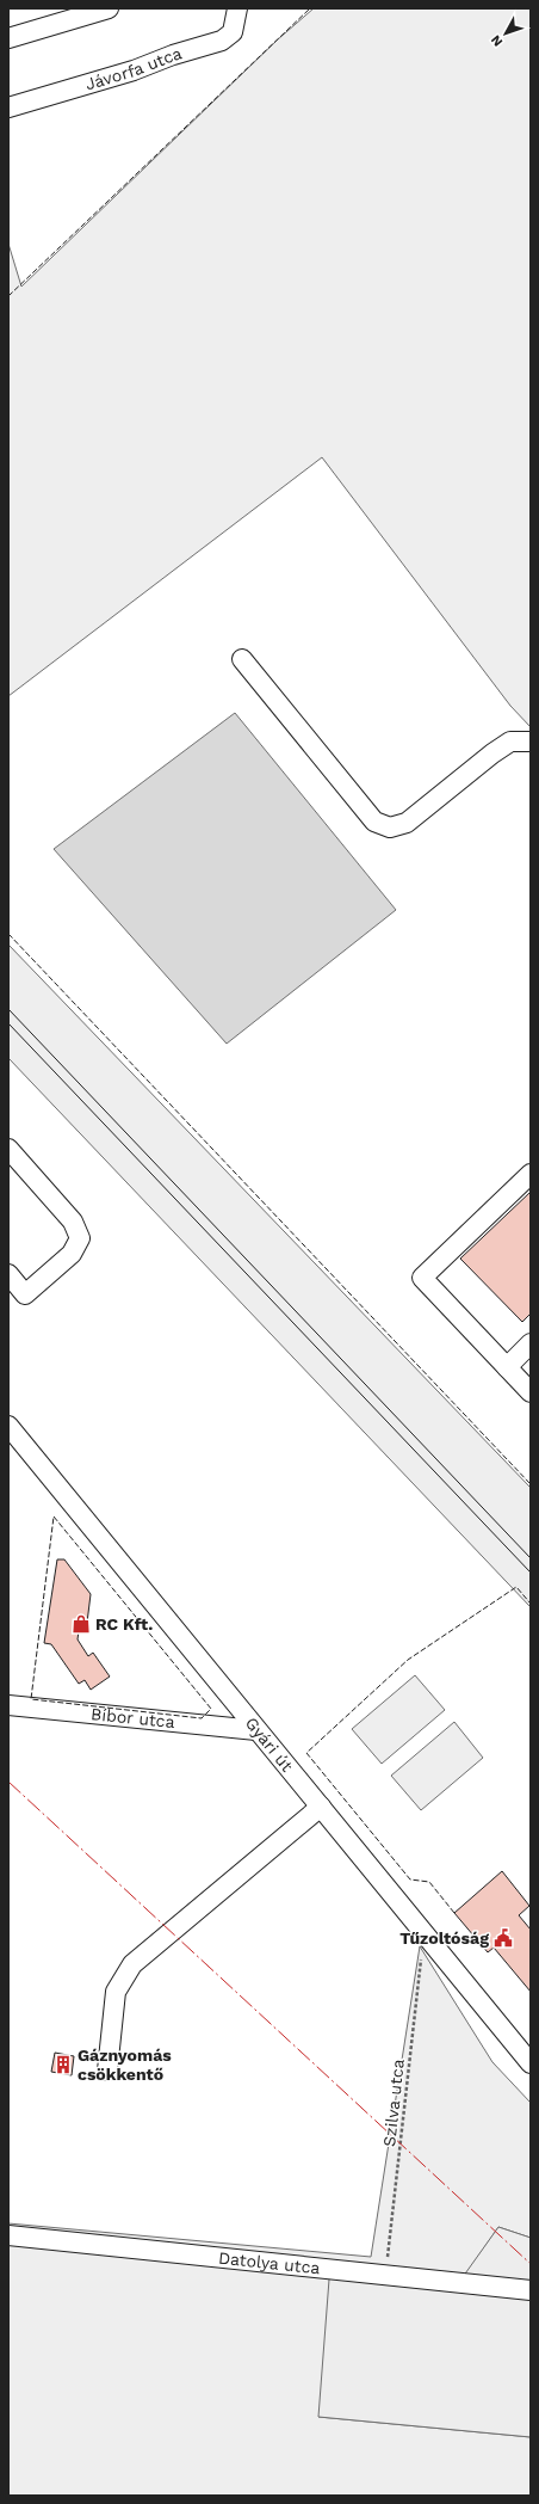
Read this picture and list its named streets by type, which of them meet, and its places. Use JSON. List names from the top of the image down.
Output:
{
  "streets": {
    "street": [
      "Jávorfa utca",
      "Bíbor utca",
      "Gyári út",
      "Datolya utca"
    ],
    "path": ["Szilva utca"]
  },
  "crossings": [
    ["Bíbor utca", "Gyári út"],
    ["Gyári út", "Szilva utca"],
    ["Szilva utca", "Datolya utca"]
  ],
  "places": {
    "shop": ["RC Kft."],
    "public building": ["Tűzoltóság"],
    "building": ["Gáznyomás csökkentő"]
  },
  "north": "bottom left"
}
